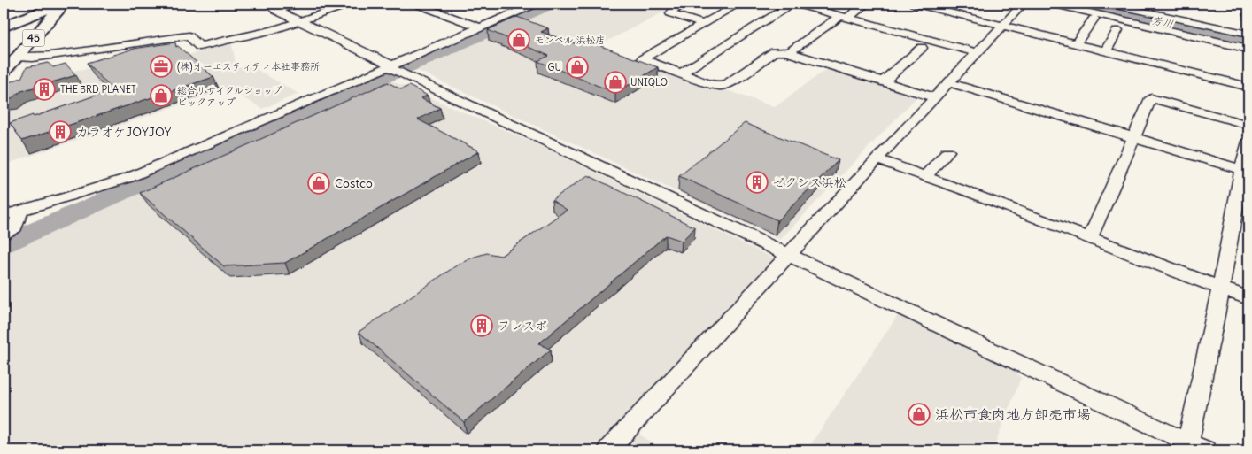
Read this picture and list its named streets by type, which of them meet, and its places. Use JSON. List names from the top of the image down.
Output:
{
  "streets": {
    "main road": ["45"]
  },
  "water": ["芳川"],
  "places": {
    "shop": [
      "モンベル 浜松店",
      "GU",
      "UNIQLO",
      "総合リサイクルショップ ピックアップ",
      "Costco",
      "浜松市食肉地方卸売市場"
    ],
    "office": ["(株)オーエスティティ本社事務所"],
    "building": [
      "THE 3RD PLANET",
      "カラオケJOYJOY",
      "ゼクシス浜松",
      "フレスポ"
    ]
  }
}
